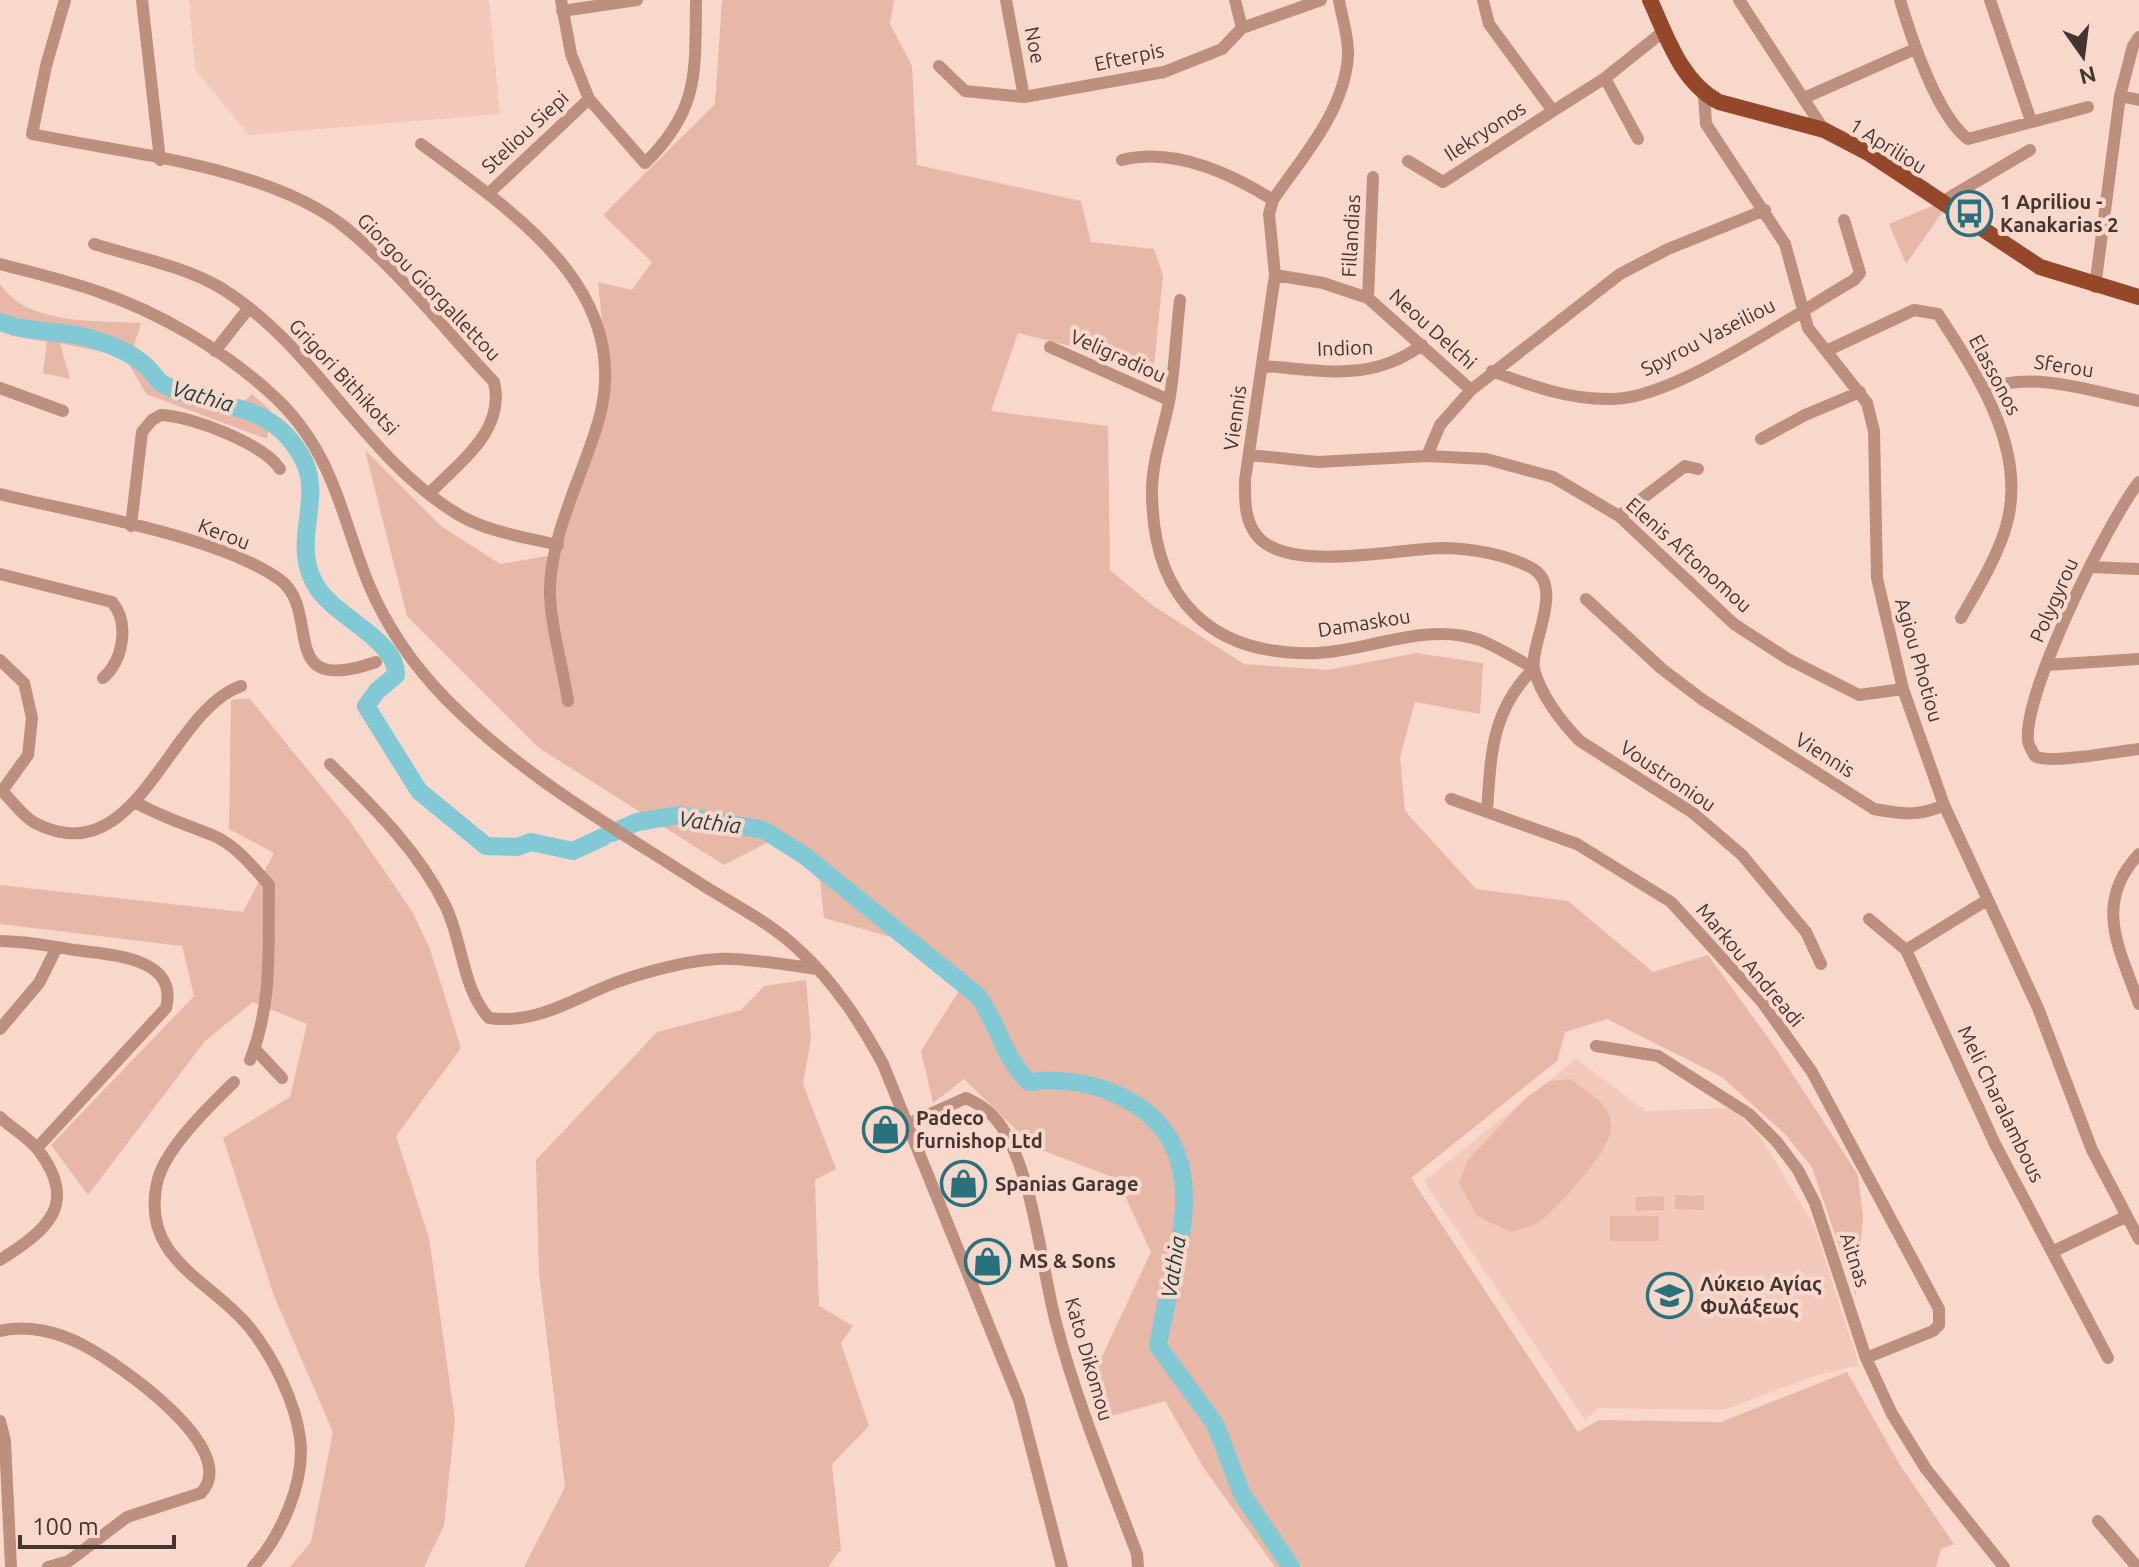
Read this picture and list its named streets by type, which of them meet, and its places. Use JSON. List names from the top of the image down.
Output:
{
  "streets": {
    "main road": ["1 Apriliou"],
    "street": [
      "Noe",
      "Efterpis",
      "Ilekryonos",
      "Steliou Siepi",
      "Fillandias",
      "Giorgou Giorgallettou",
      "Neou Delchi",
      "Spyrou Vaseiliou",
      "Indion",
      "Veligradiou",
      "Sferou",
      "Elassonos",
      "Grigori Bithikotsi",
      "Viennis",
      "Kerou",
      "Elenis Aftonomou",
      "Polygyrou",
      "Damaskou",
      "Agiou Photiou",
      "Voustroniou",
      "Markou Andreadi",
      "Meli Charalambous",
      "Aitnas",
      "Kato Dikomou"
    ]
  },
  "crossings": [
    ["Noe", "Efterpis"],
    ["1 Apriliou", "Agiou Photiou"],
    ["Fillandias", "Neou Delchi"],
    ["Giorgou Giorgallettou", "Grigori Bithikotsi"],
    ["Neou Delchi", "Indion"],
    ["Neou Delchi", "Viennis"],
    ["Spyrou Vaseiliou", "Agiou Photiou"],
    ["Indion", "Viennis"],
    ["Veligradiou", "Damaskou"],
    ["Sferou", "Elassonos"],
    ["Elassonos", "Agiou Photiou"],
    ["Viennis", "Elenis Aftonomou"],
    ["Viennis", "Damaskou"],
    ["Viennis", "Agiou Photiou"],
    ["Viennis", "Voustroniou"],
    ["Elenis Aftonomou", "Agiou Photiou"],
    ["Damaskou", "Voustroniou"],
    ["Markou Andreadi", "Aitnas"]
  ],
  "water": ["Vathia"],
  "places": {
    "bus stop": ["1 Apriliou - Kanakarias 2"],
    "shop": ["Padeco furnishop Ltd", "Spanias Garage", "MS & Sons"],
    "school or university": ["Λύκειο Αγίας Φυλάξεως"]
  },
  "scale_bar": "100 m",
  "north": "bottom"
}
